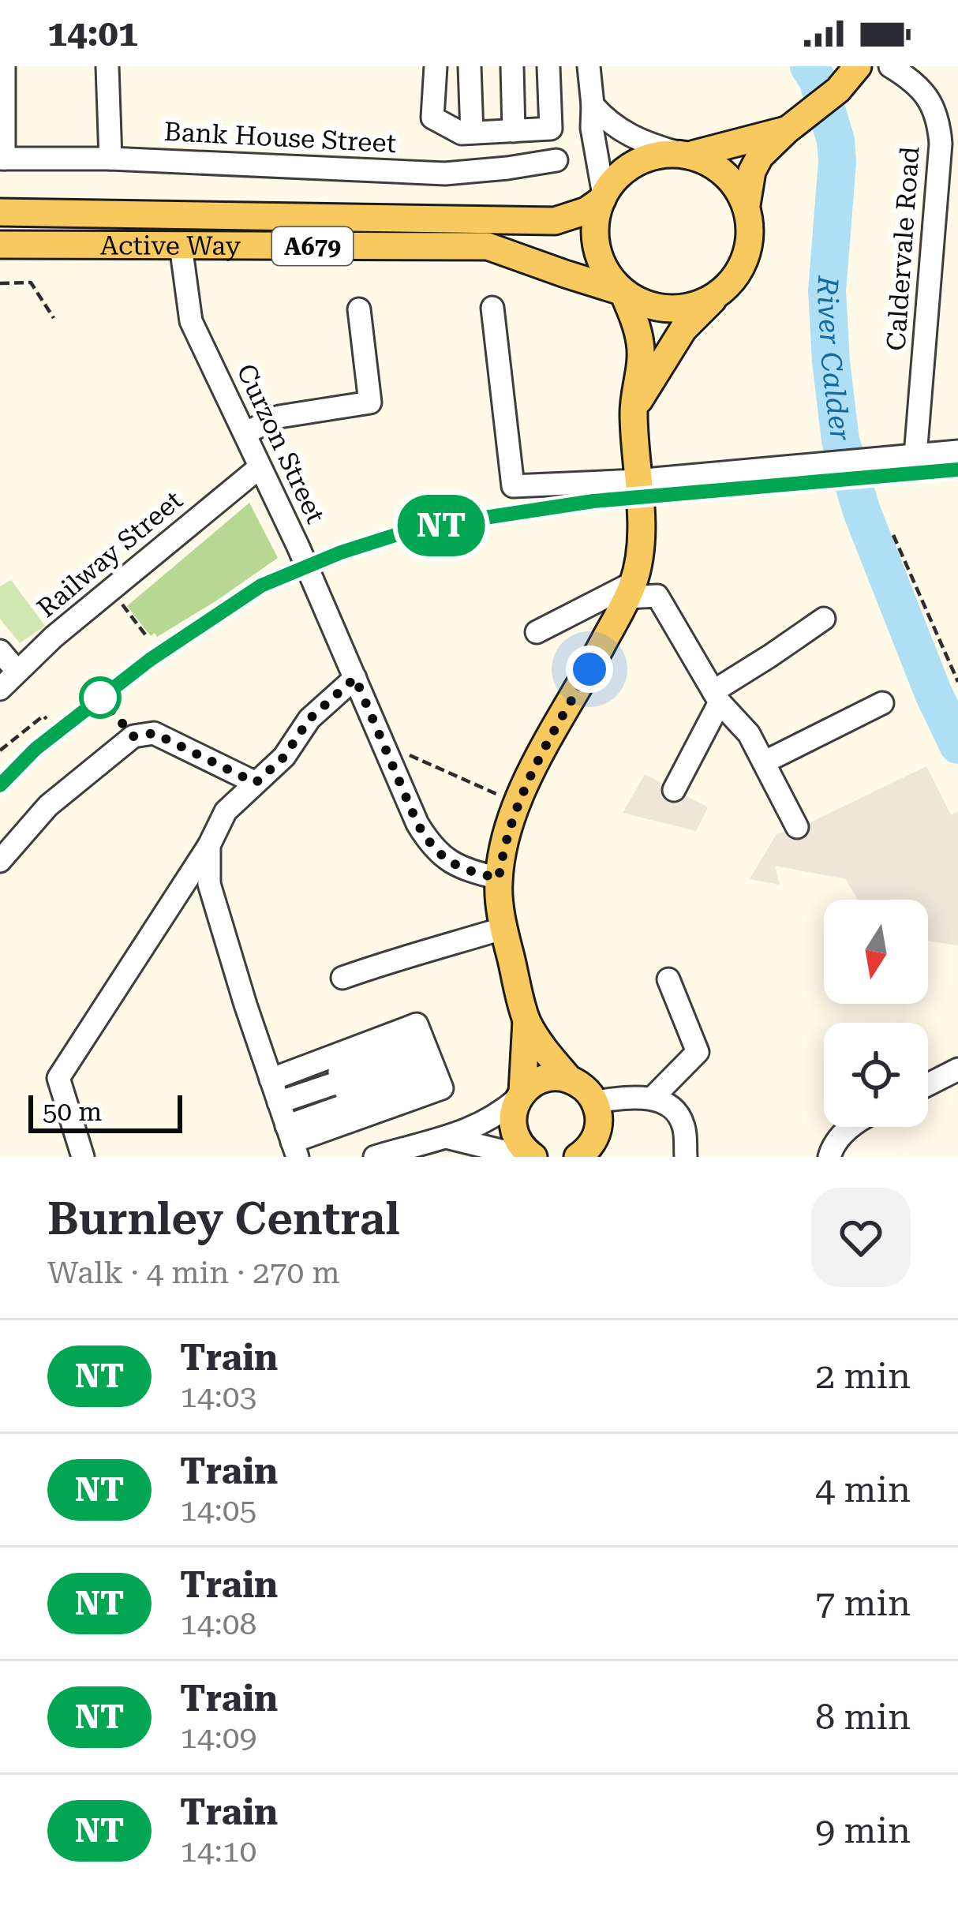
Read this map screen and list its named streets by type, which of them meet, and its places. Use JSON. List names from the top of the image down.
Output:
{
  "streets": {
    "main road": ["Active Way", "A679"],
    "street": [
      "Bank House Street",
      "Caldervale Road",
      "Curzon Street",
      "Railway Street"
    ]
  },
  "crossings": [
    ["Active Way", "A679"],
    ["Active Way", "Curzon Street"],
    ["Curzon Street", "Railway Street"]
  ],
  "water": ["River Calder"],
  "scale_bar": "50 m",
  "north": "bottom",
  "page": {
    "status": "14:01",
    "on_map": "NT",
    "scale": "50 m",
    "heading": ["Burnley Central", "Walk · 4 min · 270 m"],
    "list": [
      {
        "mark": "NT",
        "name": "Train",
        "note": "14:03",
        "value": "2 min"
      },
      {
        "mark": "NT",
        "name": "Train",
        "note": "14:05",
        "value": "4 min"
      },
      {
        "mark": "NT",
        "name": "Train",
        "note": "14:08",
        "value": "7 min"
      },
      {
        "mark": "NT",
        "name": "Train",
        "note": "14:09",
        "value": "8 min"
      },
      {
        "mark": "NT",
        "name": "Train",
        "note": "14:10",
        "value": "9 min"
      }
    ]
  }
}
